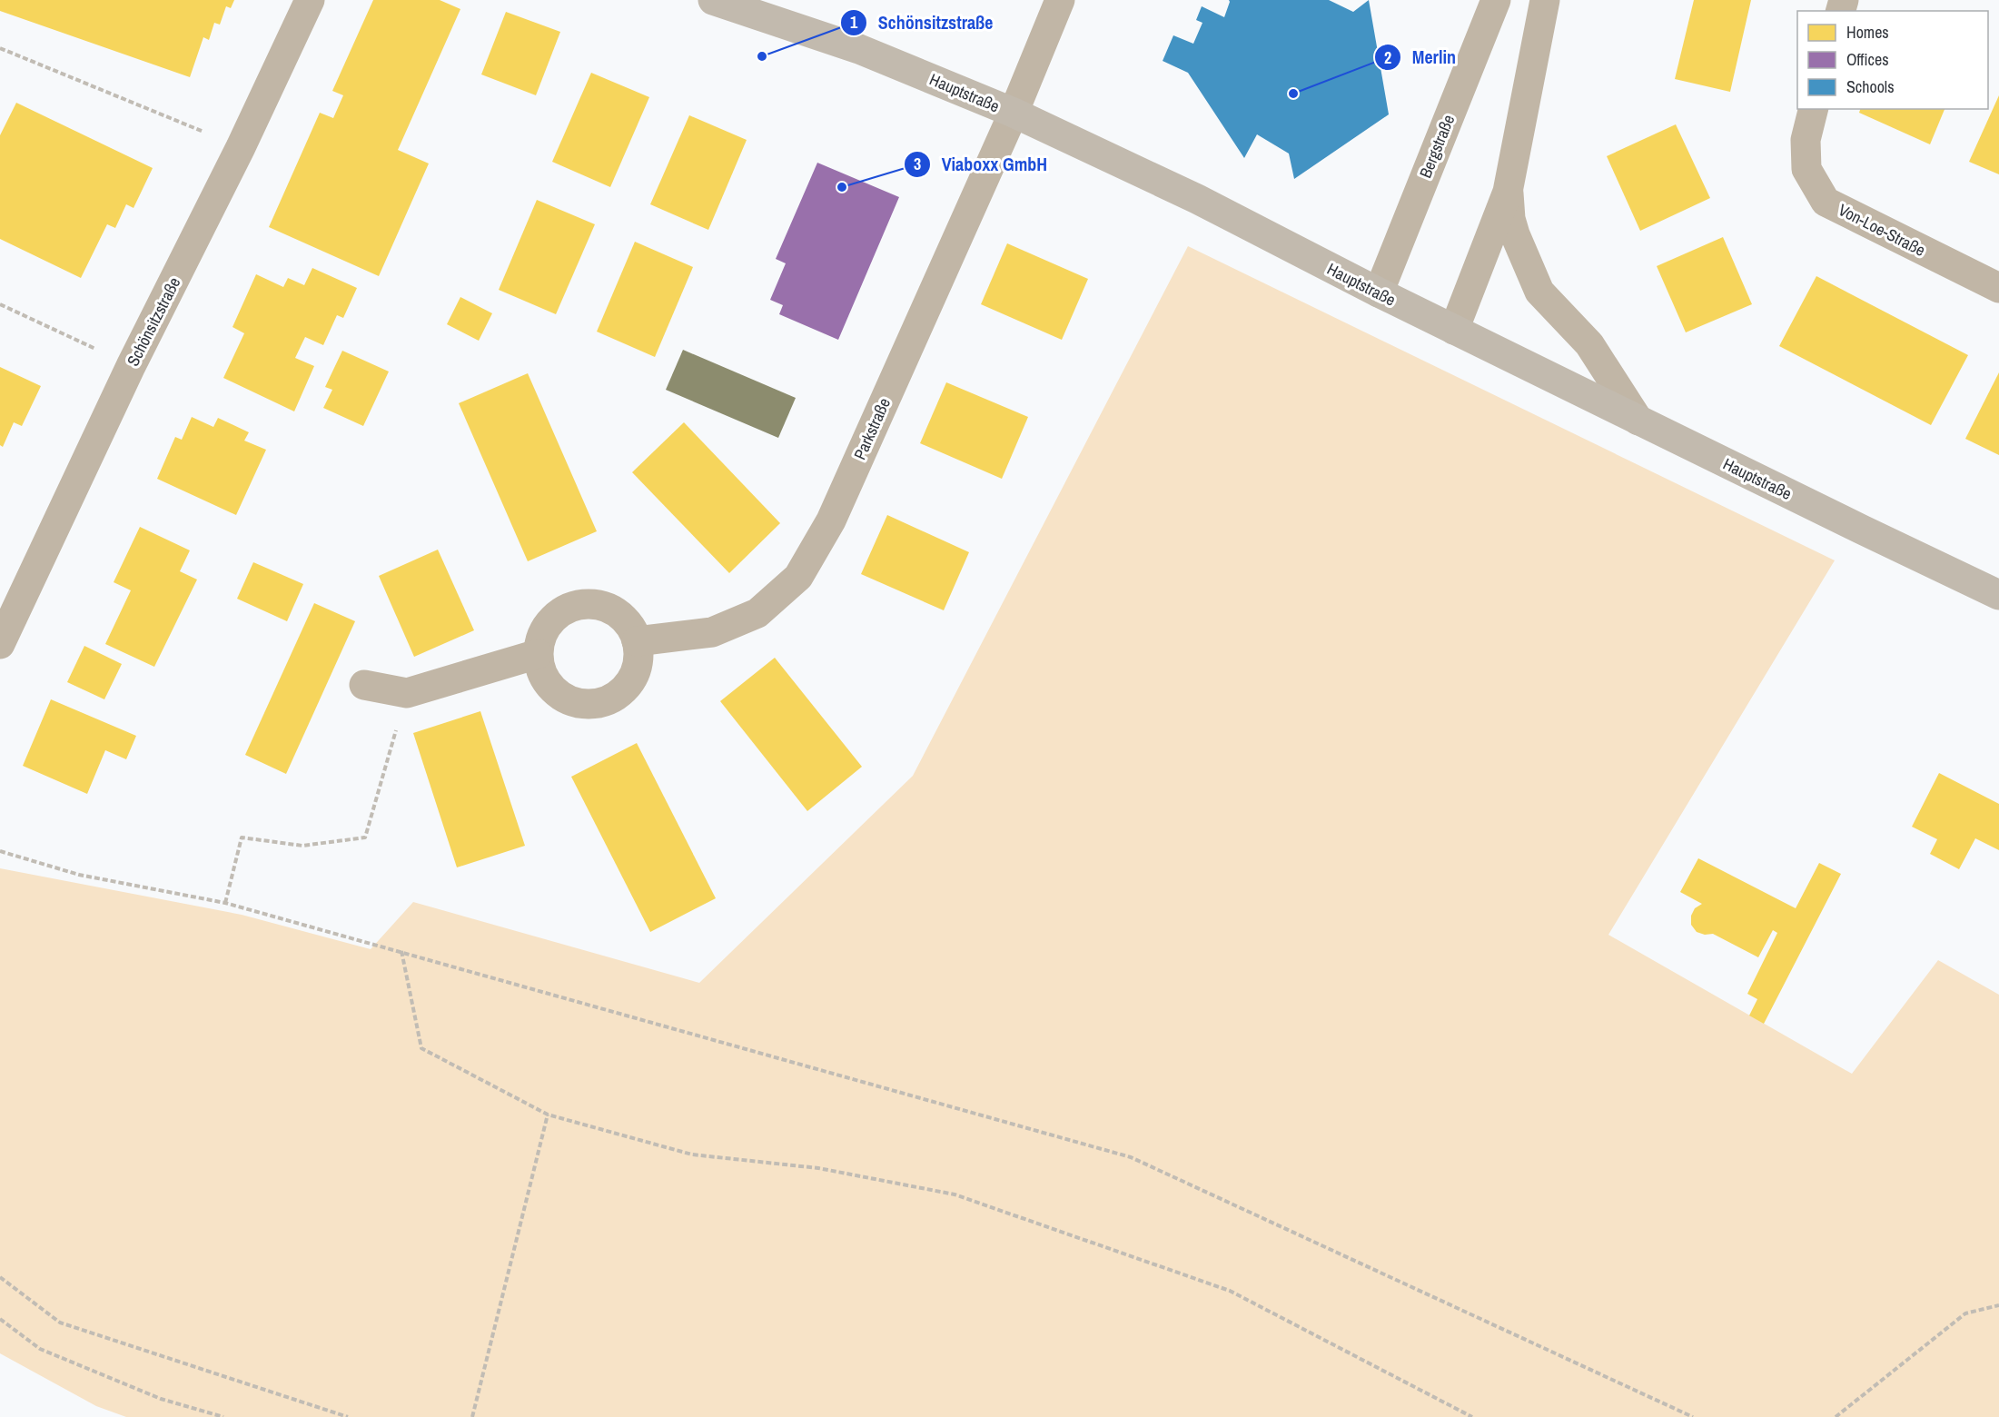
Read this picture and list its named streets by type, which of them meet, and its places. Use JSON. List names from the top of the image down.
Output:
{
  "streets": {
    "main road": ["Hauptstraße"],
    "street": [
      "Bergstraße",
      "Von-Loe-Straße",
      "Schönsitzstraße",
      "Parkstraße"
    ]
  },
  "crossings": [
    ["Hauptstraße", "Bergstraße"],
    ["Hauptstraße", "Parkstraße"]
  ],
  "places": ["Schönsitzstraße", "Merlin", "Viaboxx GmbH"],
  "legend": ["Homes", "Offices", "Schools"]
}
